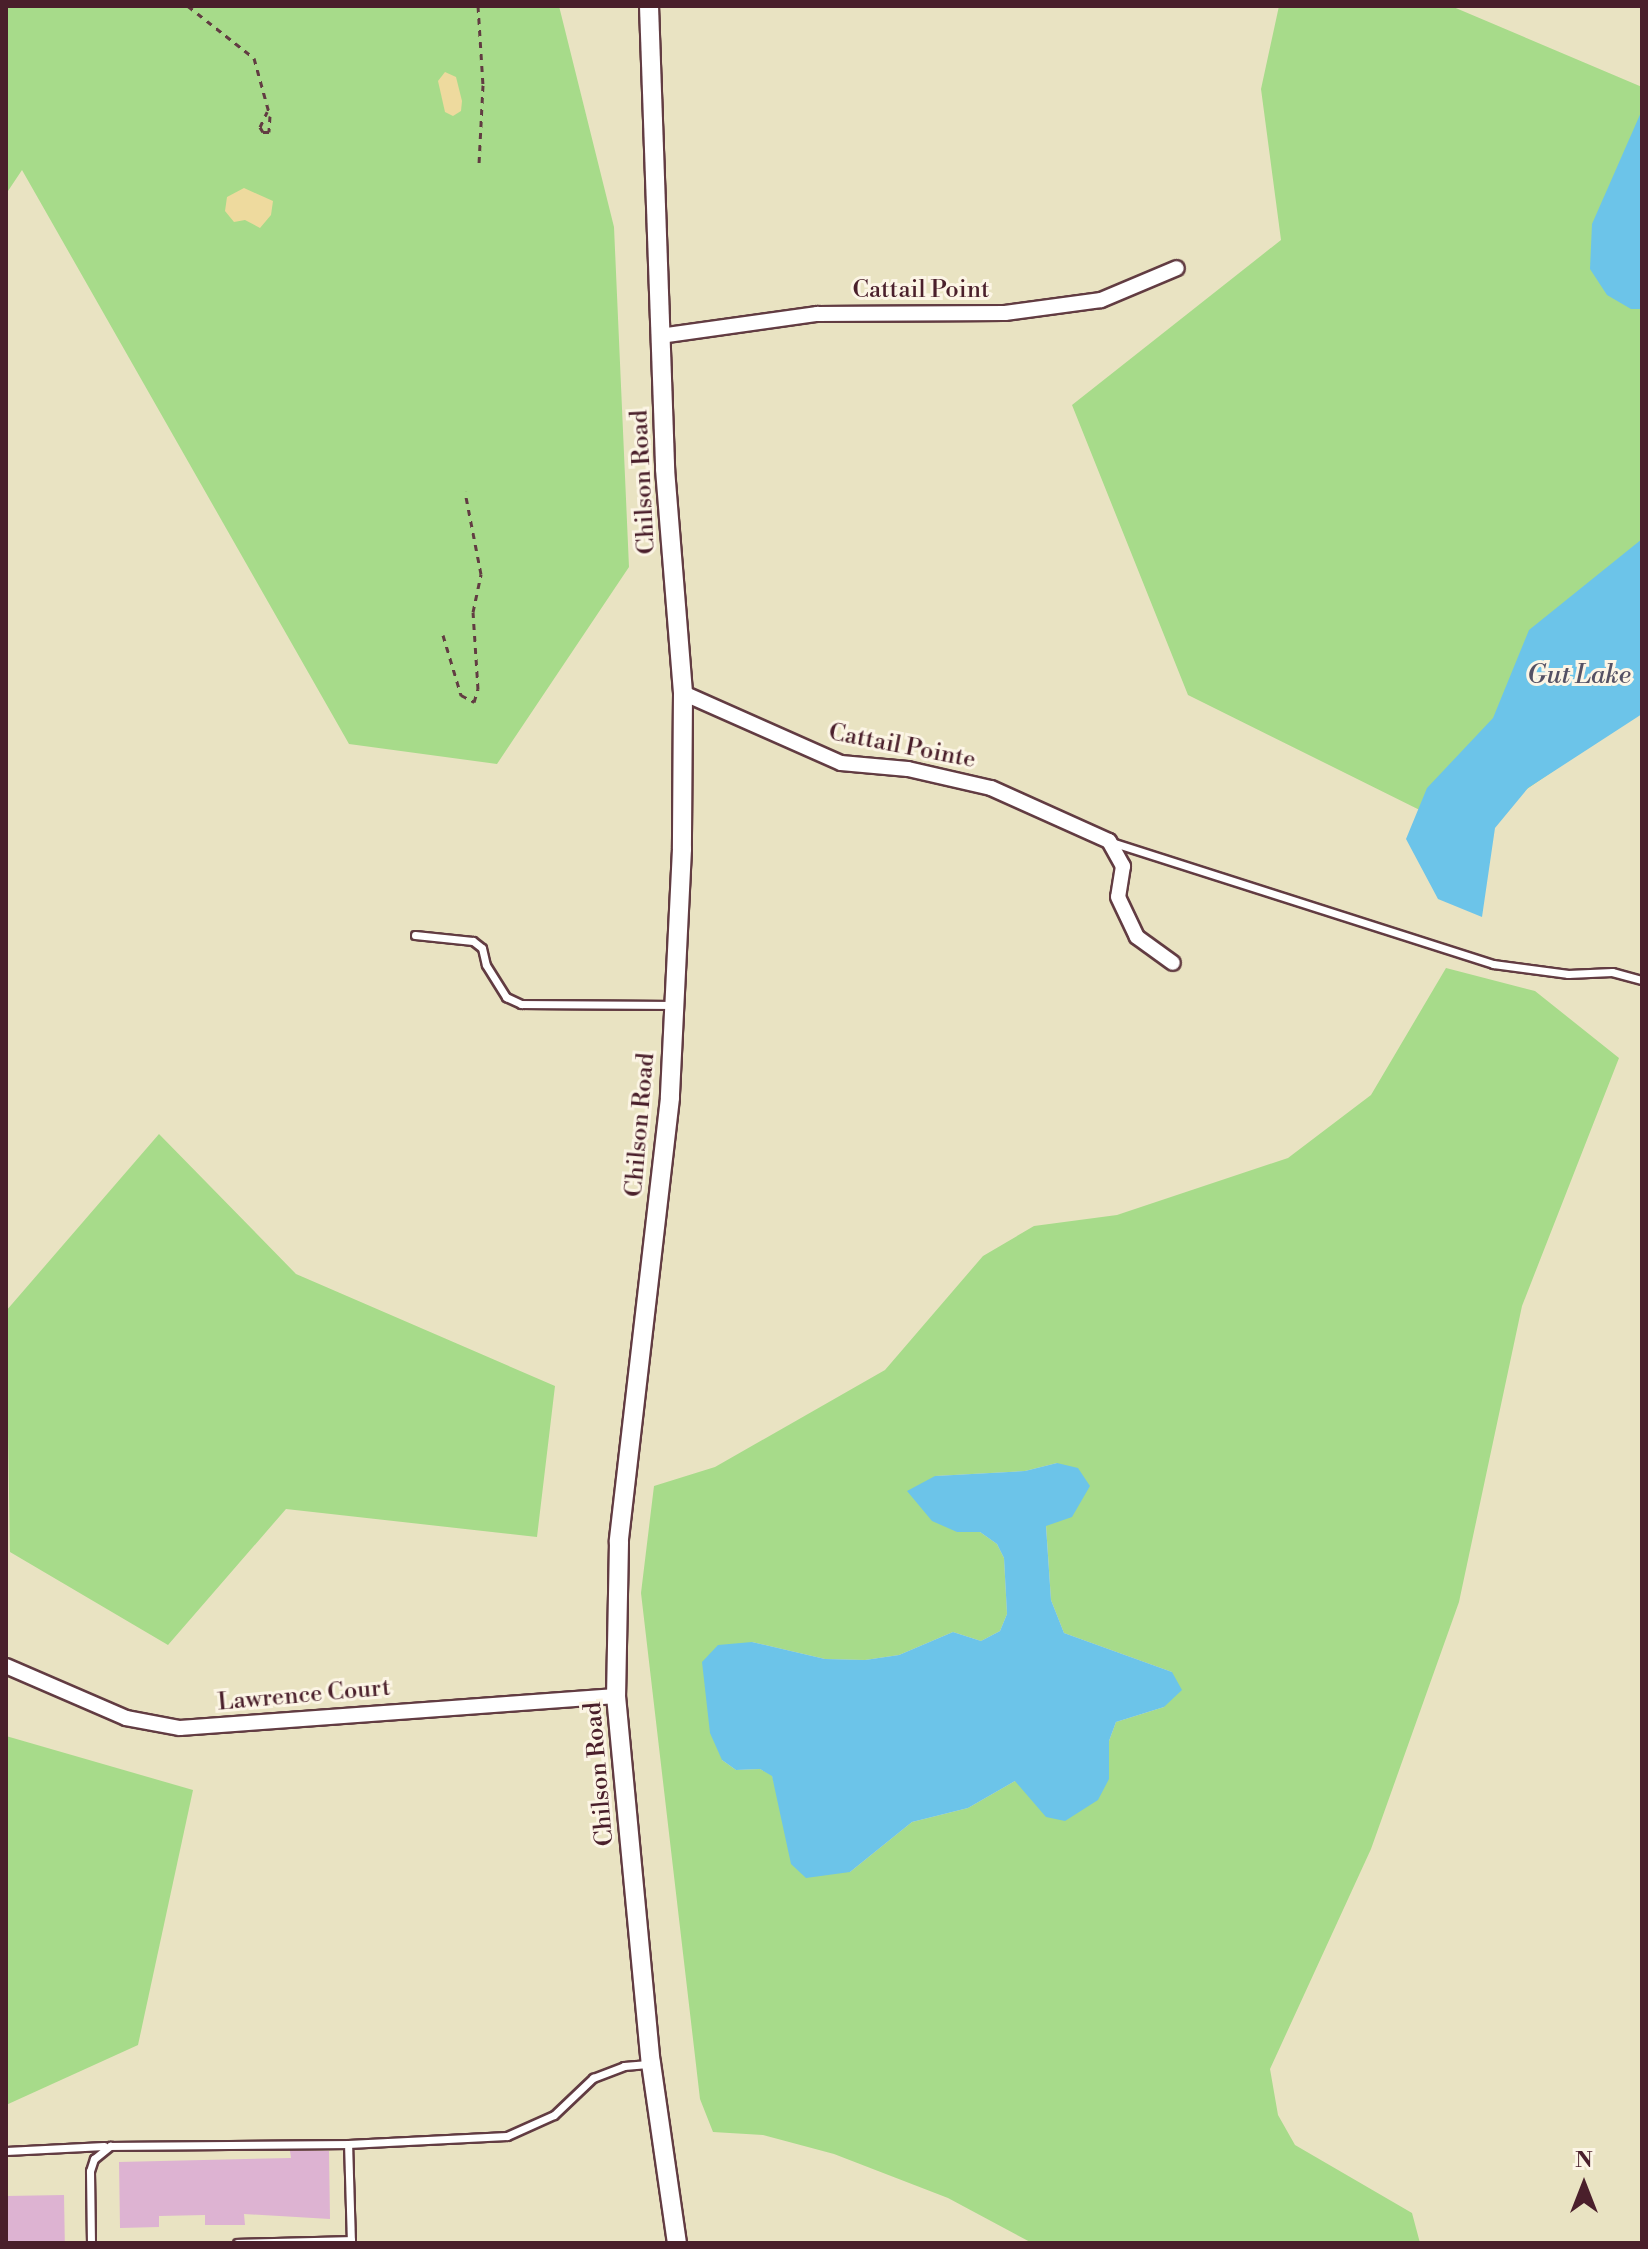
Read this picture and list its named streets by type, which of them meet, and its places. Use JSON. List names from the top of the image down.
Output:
{
  "streets": {
    "street": [
      "Cattail Point",
      "Chilson Road",
      "Cattail Pointe",
      "Lawrence Court"
    ]
  },
  "crossings": [
    ["Cattail Point", "Chilson Road"],
    ["Chilson Road", "Cattail Pointe"],
    ["Chilson Road", "Lawrence Court"]
  ],
  "water": ["Gut Lake"],
  "north": "top"
}
